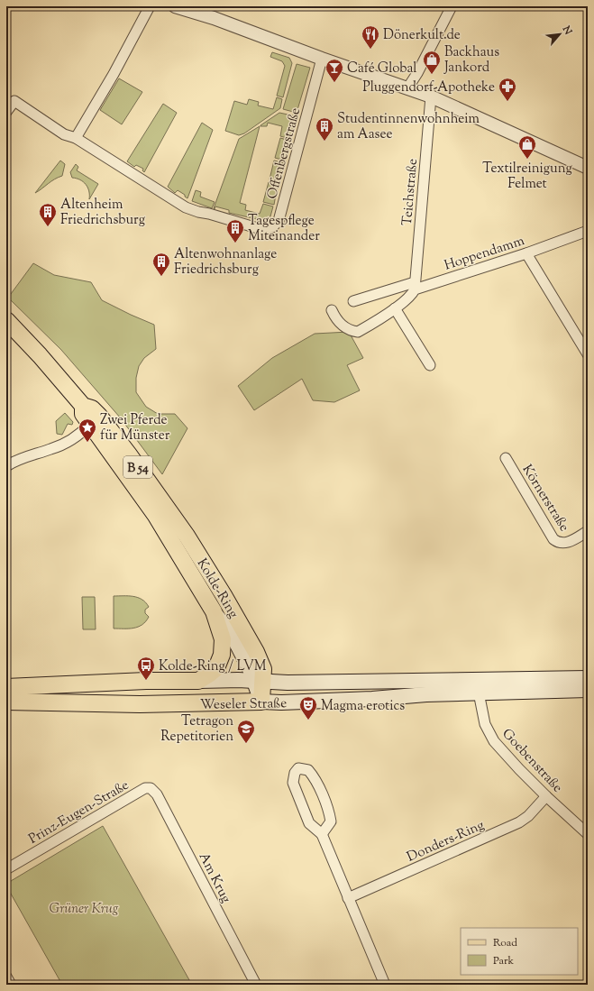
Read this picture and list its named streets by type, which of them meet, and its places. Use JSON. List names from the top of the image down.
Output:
{
  "streets": {
    "main road": ["B 54", "Kolde-Ring", "Weseler Straße"],
    "street": [
      "Offenbergstraße",
      "Teichstraße",
      "Hoppendamm",
      "Körnerstraße",
      "Goebenstraße",
      "Prinz-Eugen-Straße",
      "Donders-Ring",
      "Am Krug"
    ]
  },
  "crossings": [
    ["Teichstraße", "Hoppendamm"],
    ["Kolde-Ring", "Weseler Straße"],
    ["Weseler Straße", "Goebenstraße"],
    ["Goebenstraße", "Donders-Ring"],
    ["Prinz-Eugen-Straße", "Am Krug"]
  ],
  "parks": ["Grüner Krug"],
  "places": {
    "restaurant": ["Dönerkult.de"],
    "shop": ["Backhaus Jankord", "Textilreinigung Felmet"],
    "bar": ["Café Global"],
    "pharmacy": ["Pluggendorf-Apotheke"],
    "building": [
      "Studentinnenwohnheim am Aasee",
      "Altenheim Friedrichsburg",
      "Tagespflege Miteinander",
      "Altenwohnanlage Friedrichsburg"
    ],
    "place": ["Zwei Pferde für Münster"],
    "bus stop": ["Kolde-Ring / LVM"],
    "theatre": ["Magma erotics"],
    "school or university": ["Tetragon Repetitorien"]
  },
  "legend": ["Road", "Park"],
  "north": "top right"
}
